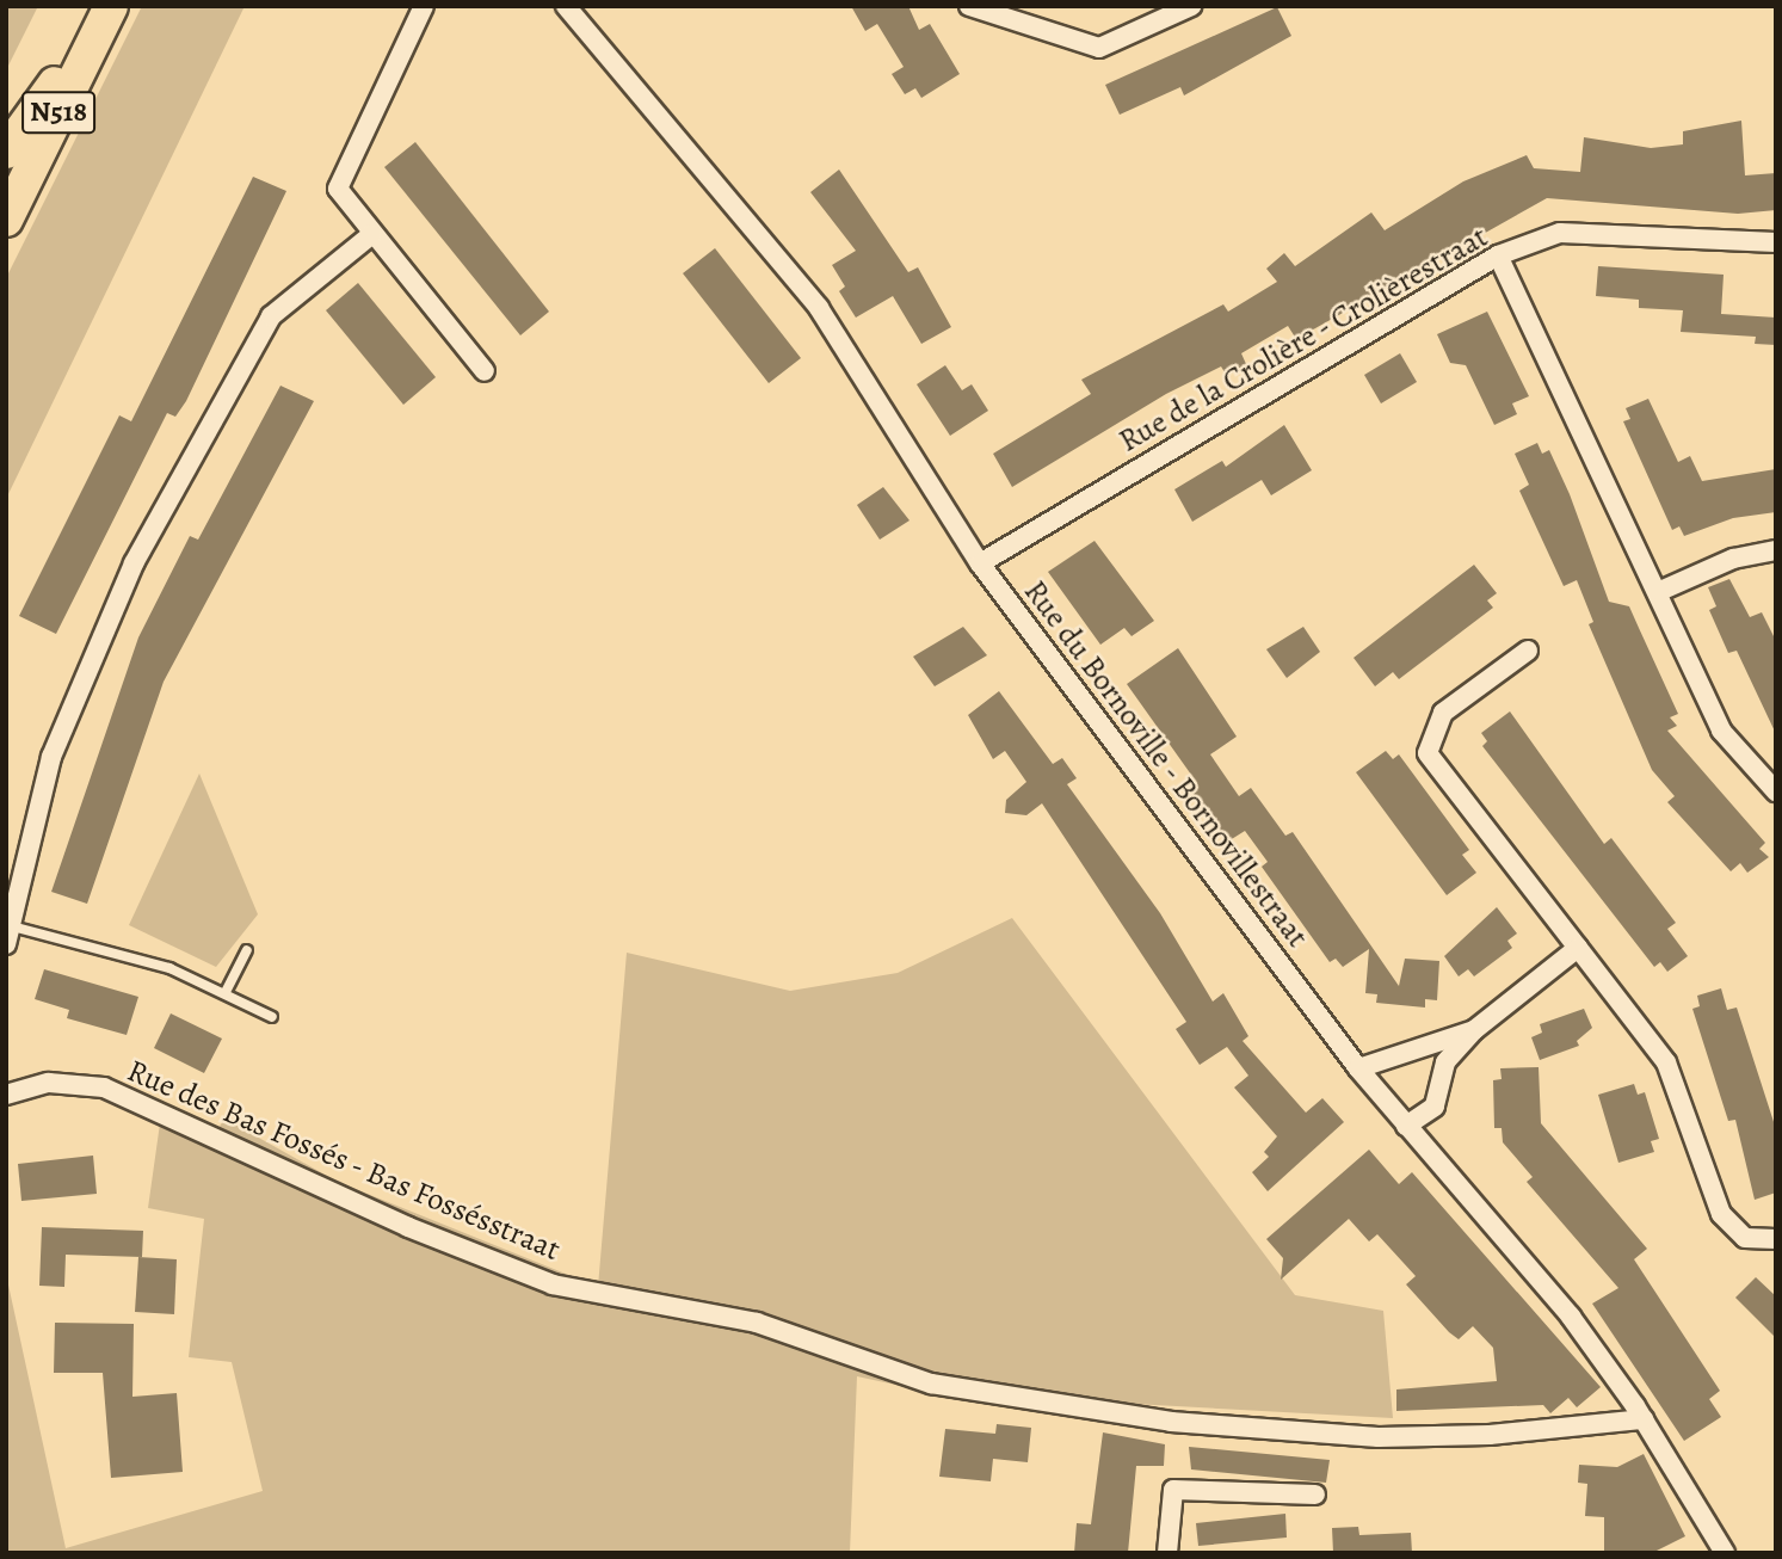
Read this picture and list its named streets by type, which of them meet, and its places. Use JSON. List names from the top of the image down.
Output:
{
  "streets": {
    "highway": ["N518"],
    "street": ["Rue de la Crolière - Crolièrestraat", "Rue du Bornoville - Bornovillestraat", "Rue des Bas Fossés - Bas Fossésstraat"]
  },
  "crossings": [
    ["Rue de la Crolière - Crolièrestraat", "Rue du Bornoville - Bornovillestraat"],
    ["Rue du Bornoville - Bornovillestraat", "Rue des Bas Fossés - Bas Fossésstraat"]
  ]
}
